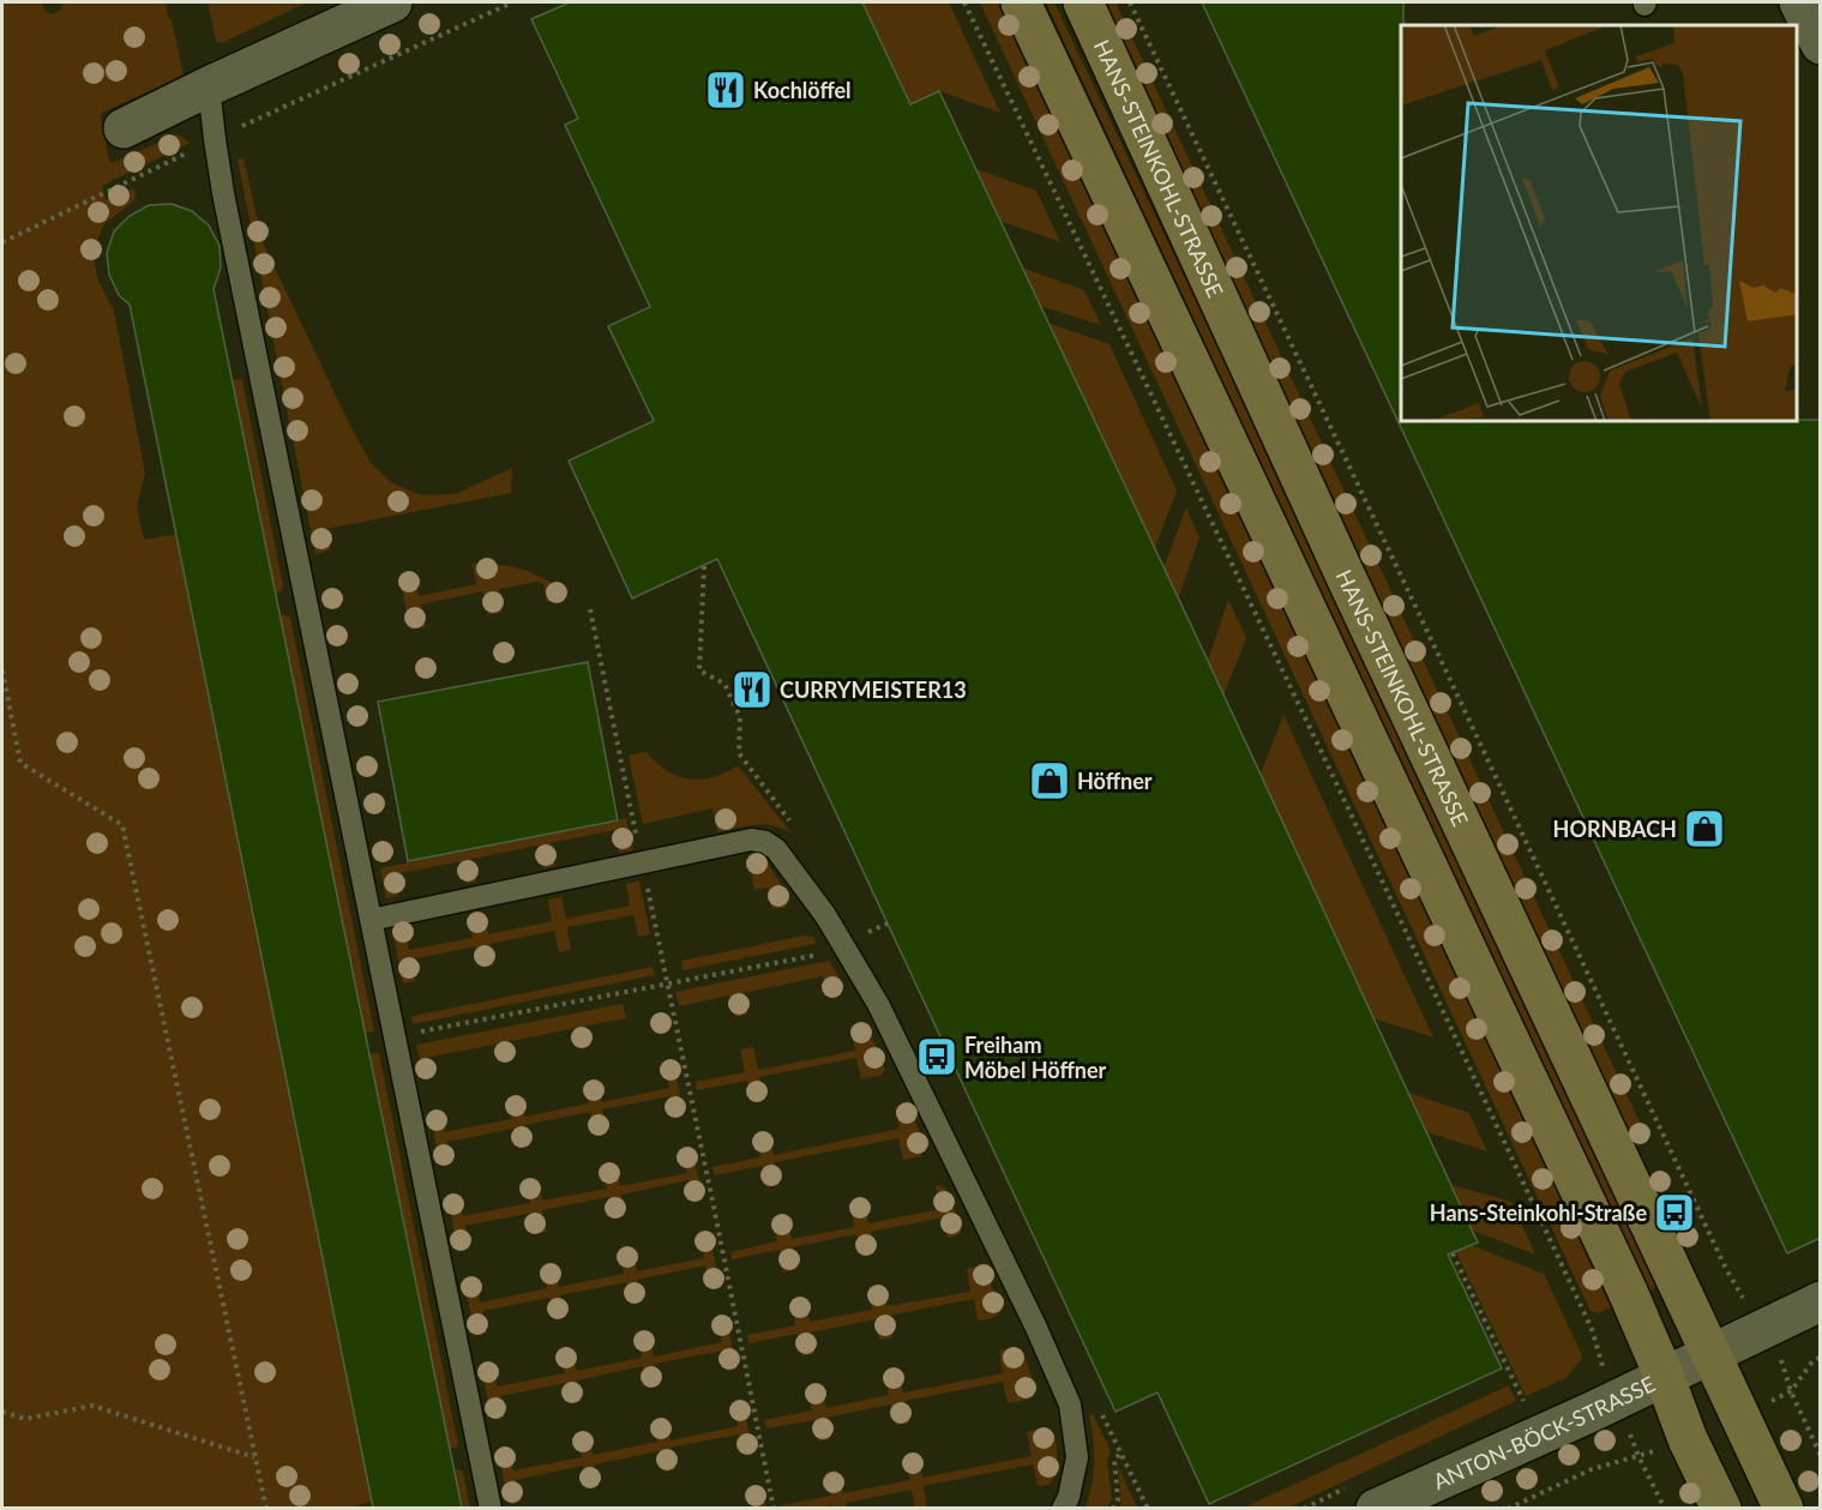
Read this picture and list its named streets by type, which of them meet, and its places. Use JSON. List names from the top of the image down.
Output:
{
  "streets": {
    "main road": ["HANS-STEINKOHL-STRASSE"],
    "street": ["ANTON-BÖCK-STRASSE"]
  },
  "crossings": [
    ["HANS-STEINKOHL-STRASSE", "ANTON-BÖCK-STRASSE"]
  ],
  "places": {
    "restaurant": ["Kochlöffel", "CURRYMEISTER13"],
    "shop": ["Höffner", "HORNBACH"],
    "bus stop": ["Freiham Möbel Höffner", "Hans-Steinkohl-Straße"]
  }
}
